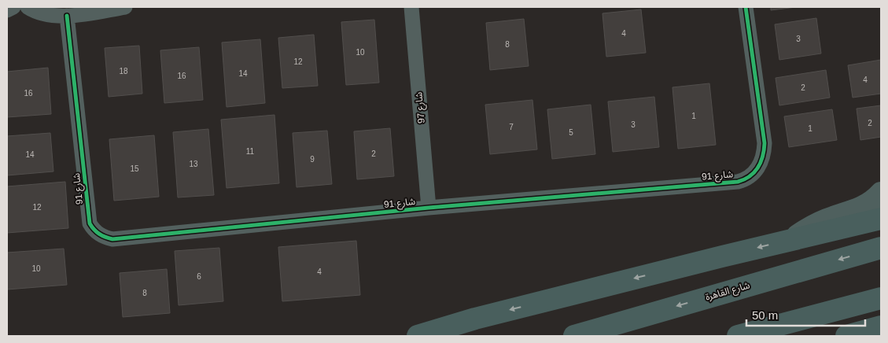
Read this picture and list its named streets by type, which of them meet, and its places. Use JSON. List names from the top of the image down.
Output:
{
  "streets": {
    "main road": ["شارع القاهرة"],
    "street": ["شارع 97", "شارع 91"]
  },
  "crossings": [
    ["شارع 97", "شارع 91"]
  ],
  "house_numbers": [
    "4",
    "3",
    "8",
    "10",
    "12",
    "18",
    "14",
    "16",
    "4",
    "2",
    "16",
    "1",
    "2",
    "3",
    "7",
    "1",
    "5",
    "11",
    "2",
    "14",
    "9",
    "13",
    "15",
    "12",
    "10",
    "4",
    "6",
    "8"
  ],
  "scale_bar": "50 m"
}
